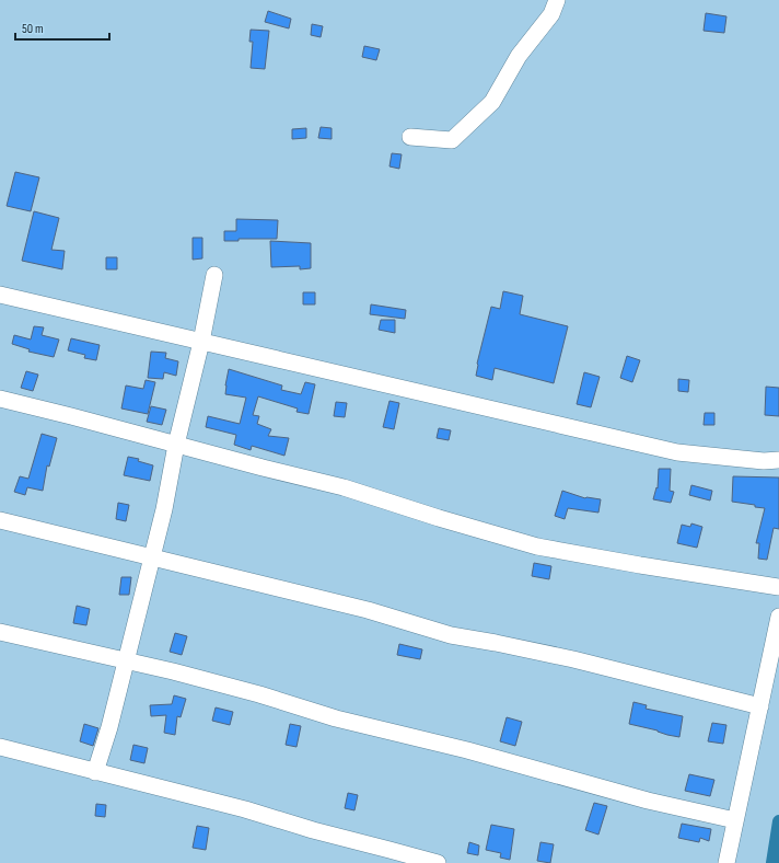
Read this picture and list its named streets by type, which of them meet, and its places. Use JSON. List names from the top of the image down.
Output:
{
  "scale_bar": "50 m"
}
